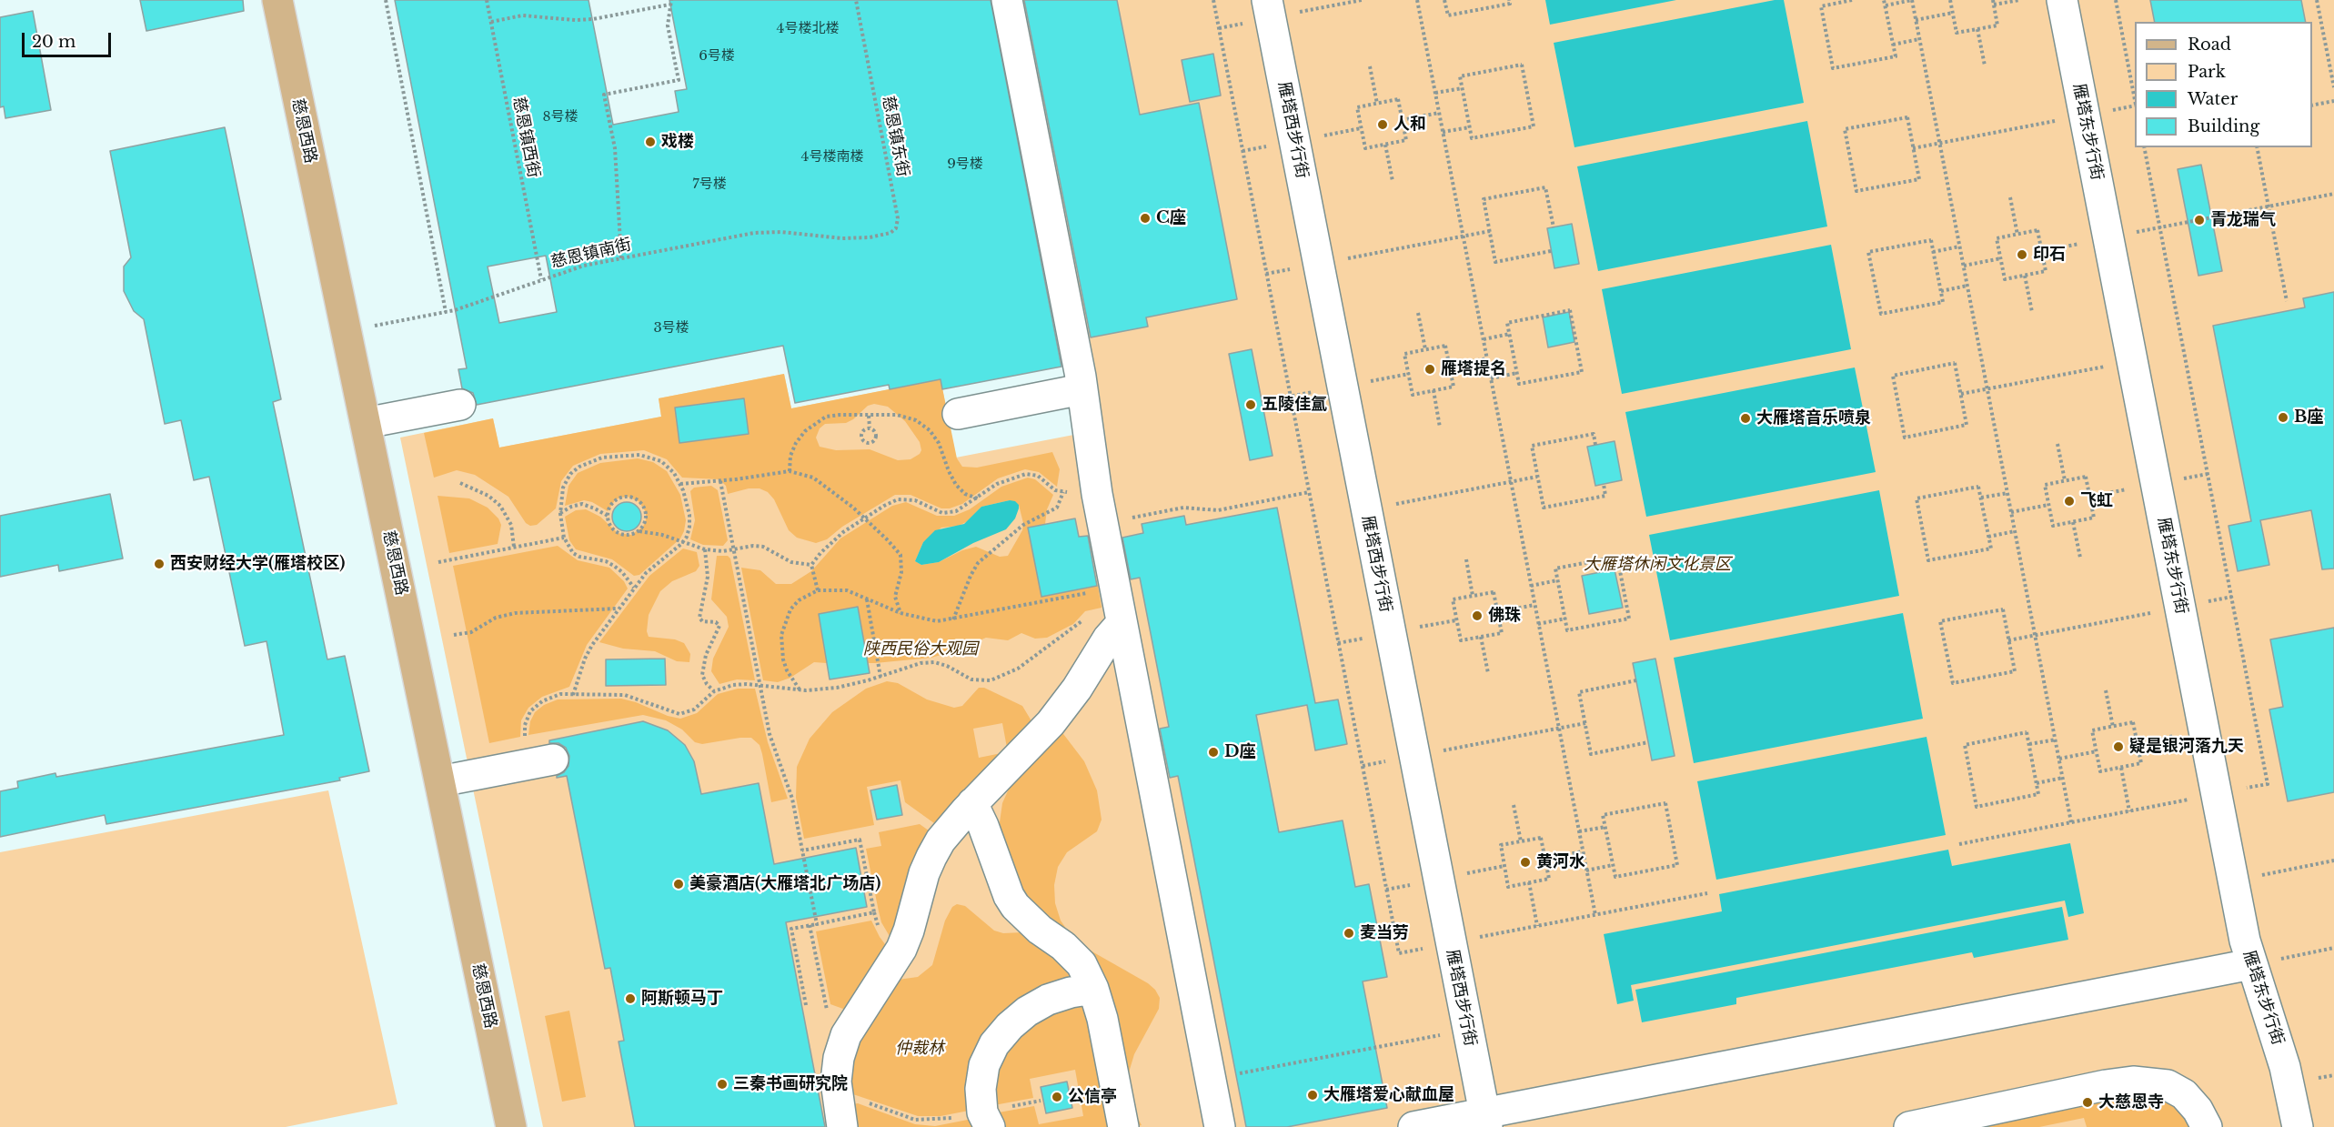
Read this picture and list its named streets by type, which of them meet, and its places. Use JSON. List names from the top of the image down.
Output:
{
  "streets": {
    "main road": ["慈恩西路"],
    "street": ["雁塔西步行街", "雁塔东步行街"],
    "path": ["慈恩镇东街", "慈恩镇西街", "慈恩镇南街"]
  },
  "crossings": [
    ["慈恩西路", "慈恩镇南街"],
    ["慈恩镇东街", "慈恩镇南街"],
    ["慈恩镇西街", "慈恩镇南街"]
  ],
  "parks": ["大雁塔休闲文化景区", "陕西民俗大观园", "仲裁林"],
  "places": [
    "人和",
    "戏楼",
    "C座",
    "青龙瑞气",
    "印石",
    "雁塔提名",
    "五陵佳氲",
    "B座",
    "大雁塔音乐喷泉",
    "飞虹",
    "西安财经大学(雁塔校区)",
    "佛珠",
    "疑是银河落九天",
    "D座",
    "黄河水",
    "美豪酒店(大雁塔北广场店)",
    "麦当劳",
    "阿斯顿马丁",
    "三秦书画研究院",
    "大雁塔爱心献血屋",
    "公信亭",
    "大慈恩寺"
  ],
  "house_numbers": [
    "4号楼北楼",
    "6号楼",
    "8号楼",
    "4号楼南楼",
    "9号楼",
    "7号楼",
    "3号楼"
  ],
  "legend": [
    "Road",
    "Park",
    "Water",
    "Building"
  ],
  "scale_bar": "20 m"
}
